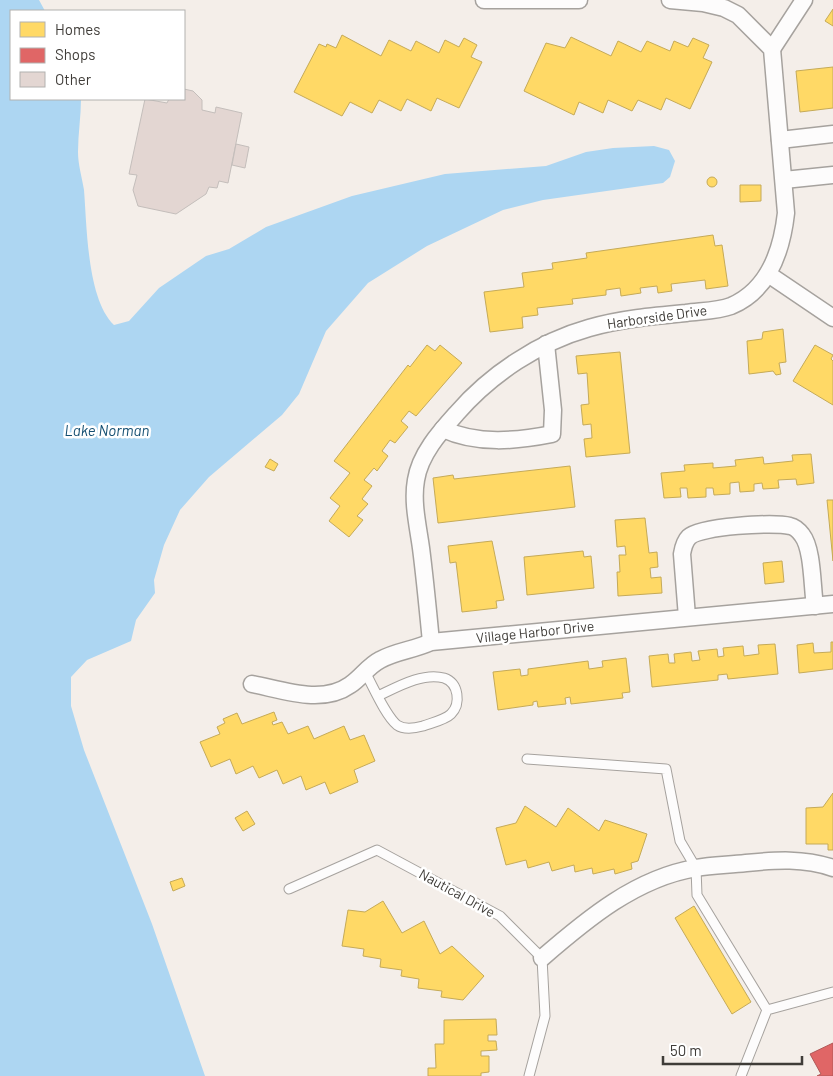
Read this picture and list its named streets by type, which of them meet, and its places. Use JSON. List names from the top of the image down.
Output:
{
  "streets": {
    "street": ["Harborside Drive", "Village Harbor Drive"],
    "lane": ["Nautical Drive"]
  },
  "crossings": [
    ["Harborside Drive", "Village Harbor Drive"]
  ],
  "water": ["Lake Norman"],
  "legend": ["Homes", "Shops", "Other"],
  "scale_bar": "50 m"
}
